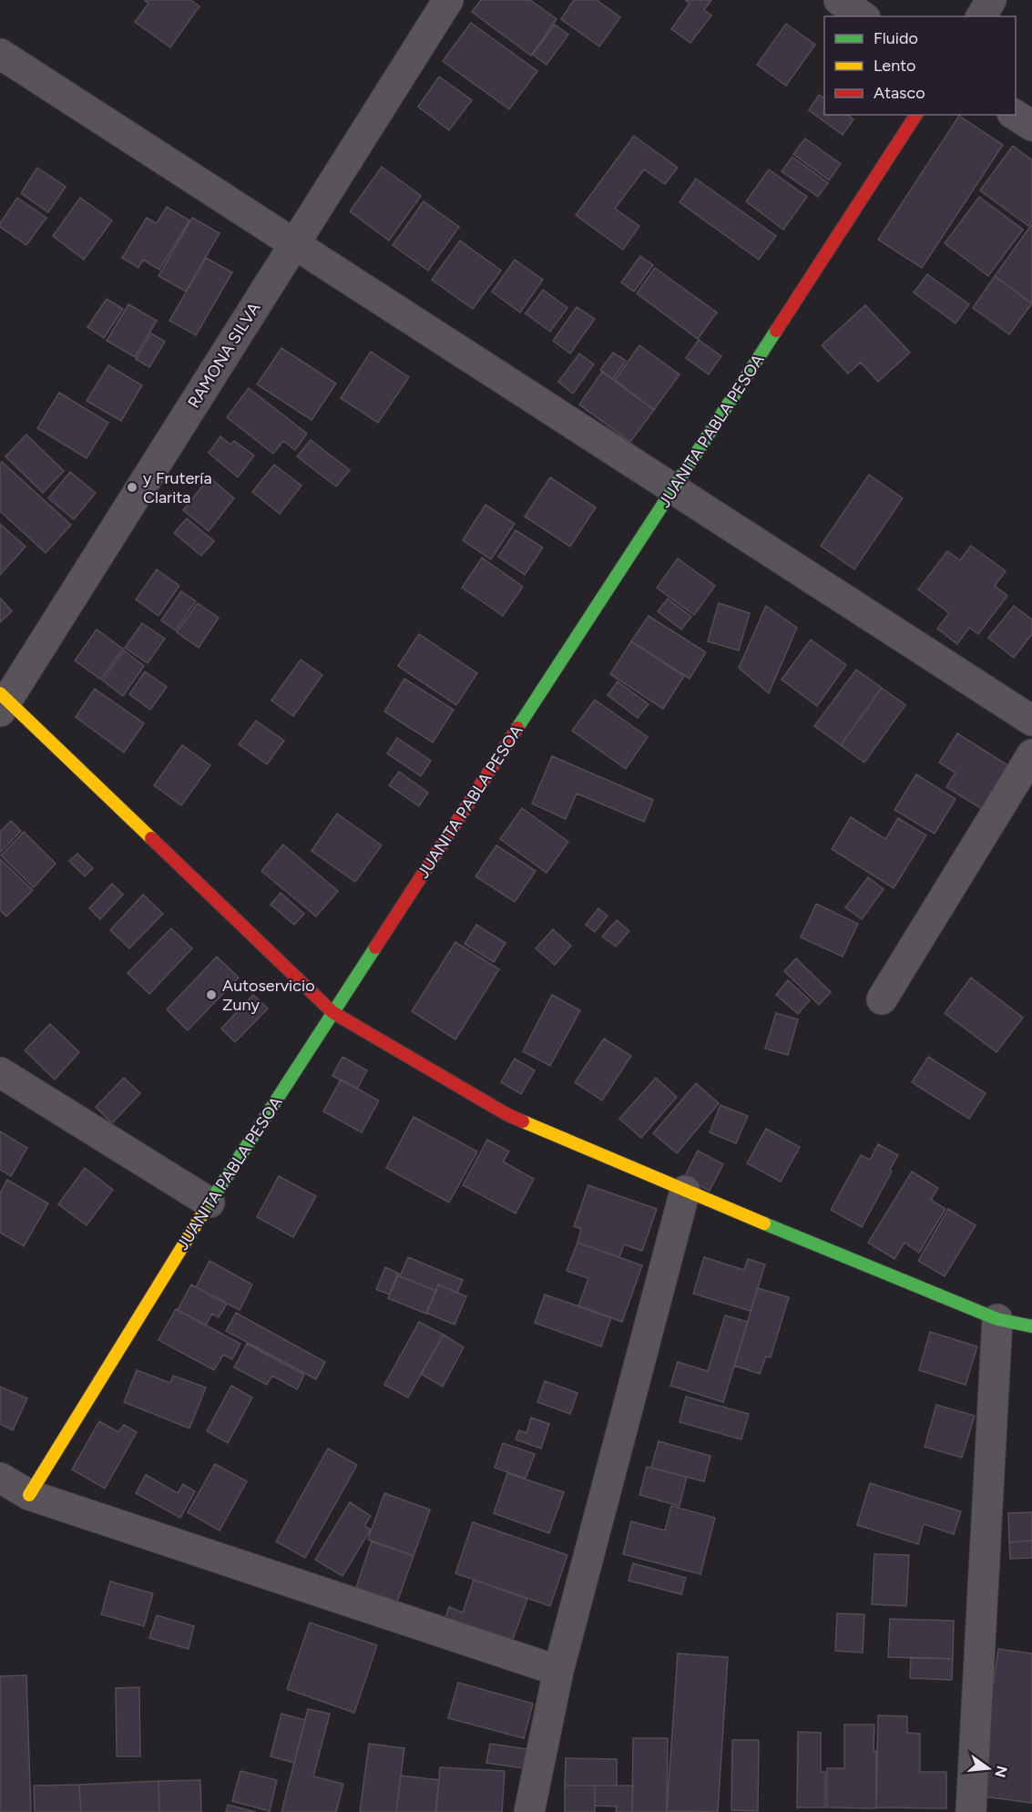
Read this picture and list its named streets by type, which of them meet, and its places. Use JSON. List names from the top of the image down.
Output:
{
  "streets": {
    "street": ["RAMONA SILVA", "JUANITA PABLA PESOA"]
  },
  "places": ["y Frutería Clarita", "Autoservicio Zuny"],
  "legend": ["Fluido", "Lento", "Atasco"],
  "north": "right"
}
